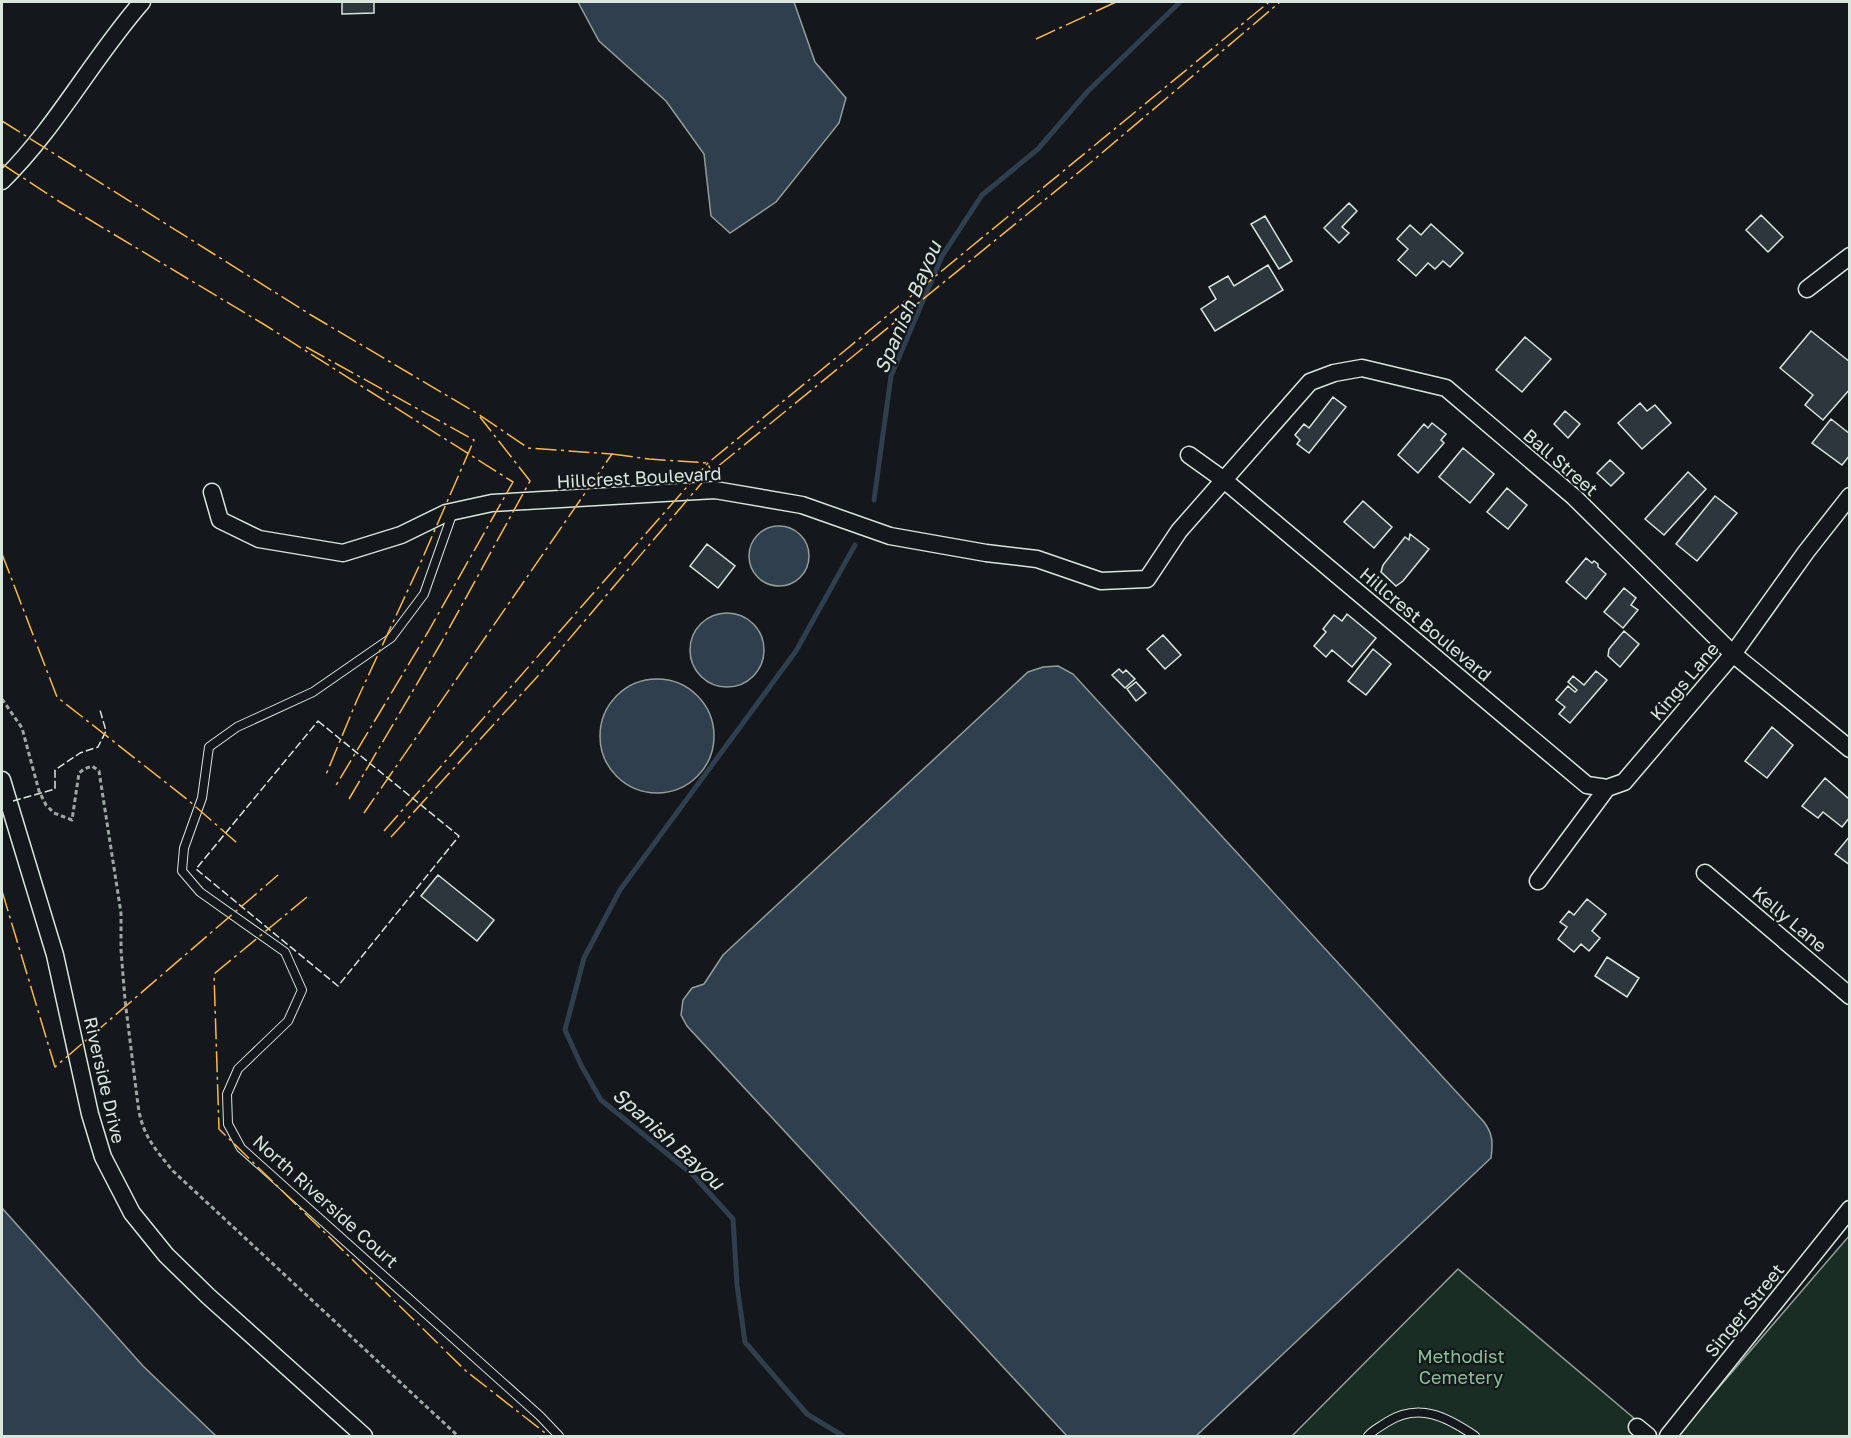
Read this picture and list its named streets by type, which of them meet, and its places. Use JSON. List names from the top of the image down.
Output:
{
  "streets": {
    "street": [
      "Ball Street",
      "Hillcrest Boulevard",
      "Kings Lane",
      "Kelly Lane",
      "Riverside Drive",
      "Singer Street"
    ],
    "lane": ["North Riverside Court"]
  },
  "crossings": [
    ["Ball Street", "Hillcrest Boulevard"],
    ["Ball Street", "Kings Lane"],
    ["Hillcrest Boulevard", "Kings Lane"],
    ["Hillcrest Boulevard", "North Riverside Court"]
  ],
  "water": ["Spanish Bayou"],
  "parks": ["Methodist Cemetery"]
}
